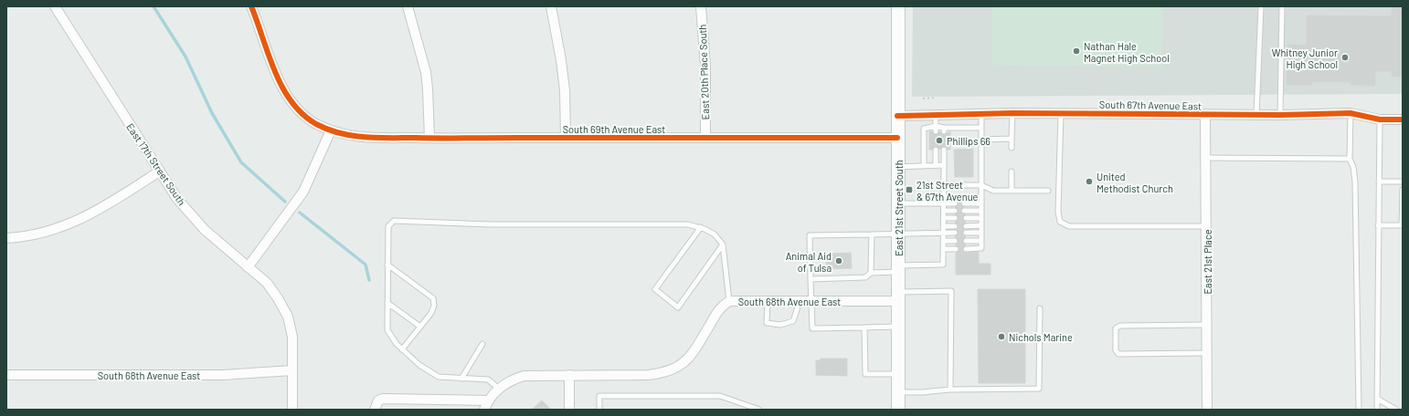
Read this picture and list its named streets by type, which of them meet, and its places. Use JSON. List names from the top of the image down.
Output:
{
  "streets": {
    "main road": ["East 21st Street South"],
    "street": [
      "East 20th Place South",
      "South 67th Avenue East",
      "South 69th Avenue East",
      "East 17th Street South",
      "East 21st Place",
      "South 68th Avenue East"
    ]
  },
  "crossings": [
    ["East 20th Place South", "South 69th Avenue East"],
    ["South 67th Avenue East", "East 21st Street South"],
    ["South 67th Avenue East", "East 21st Place"],
    ["South 69th Avenue East", "East 21st Street South"],
    ["East 17th Street South", "South 68th Avenue East"],
    ["East 21st Street South", "South 68th Avenue East"]
  ],
  "places": {
    "other": [
      "Nathan Hale Magnet High School",
      "Whitney Junior High School",
      "Phillips 66",
      "United Methodist Church",
      "Animal Aid of Tulsa",
      "Nichols Marine"
    ],
    "transit": ["21st Street & 67th Avenue"]
  }
}
